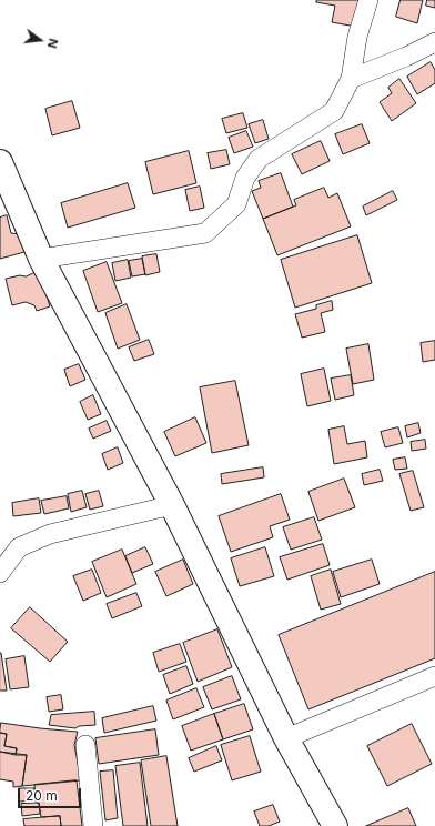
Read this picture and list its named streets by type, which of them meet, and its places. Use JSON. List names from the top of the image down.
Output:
{
  "scale_bar": "20 m",
  "north": "right"
}
